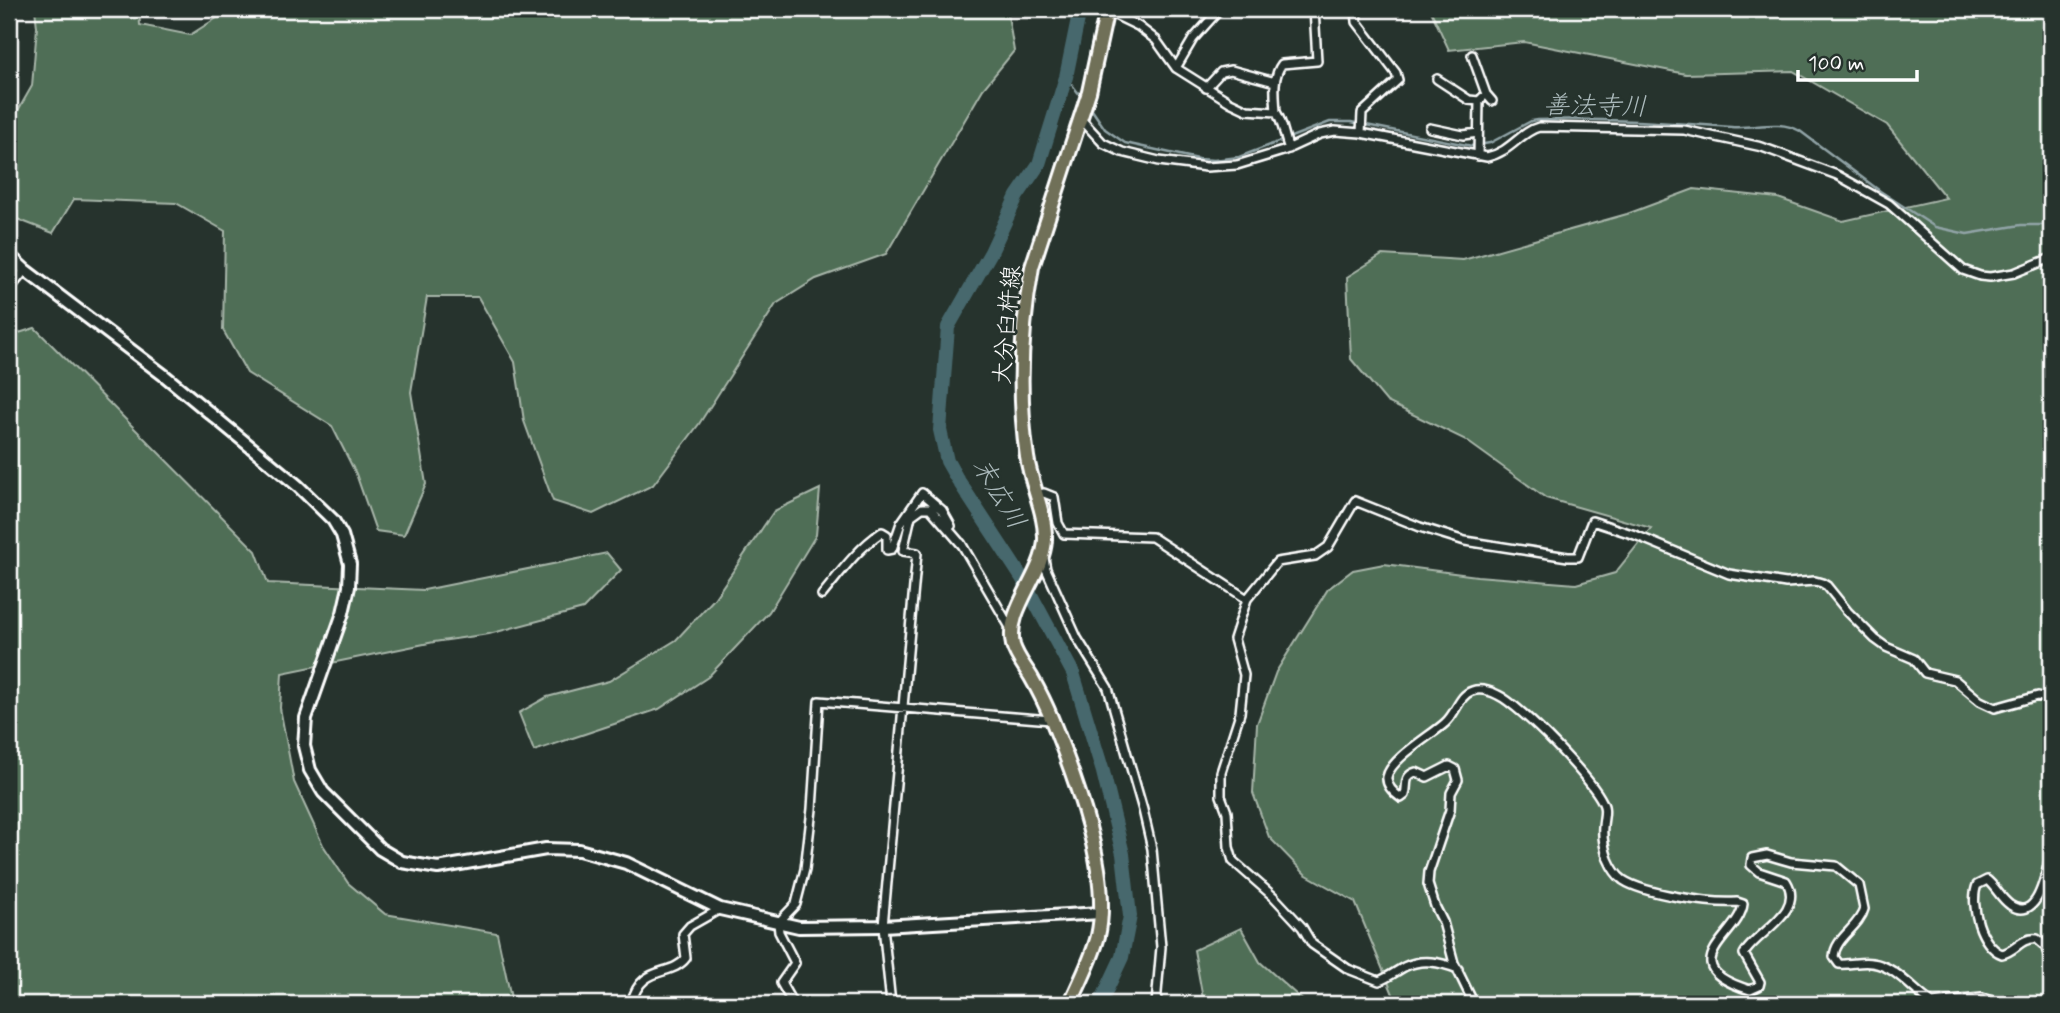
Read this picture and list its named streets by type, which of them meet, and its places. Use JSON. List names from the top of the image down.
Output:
{
  "streets": {
    "main road": ["大分臼杵線"]
  },
  "water": ["善法寺川", "末広川"],
  "scale_bar": "100 m"
}
